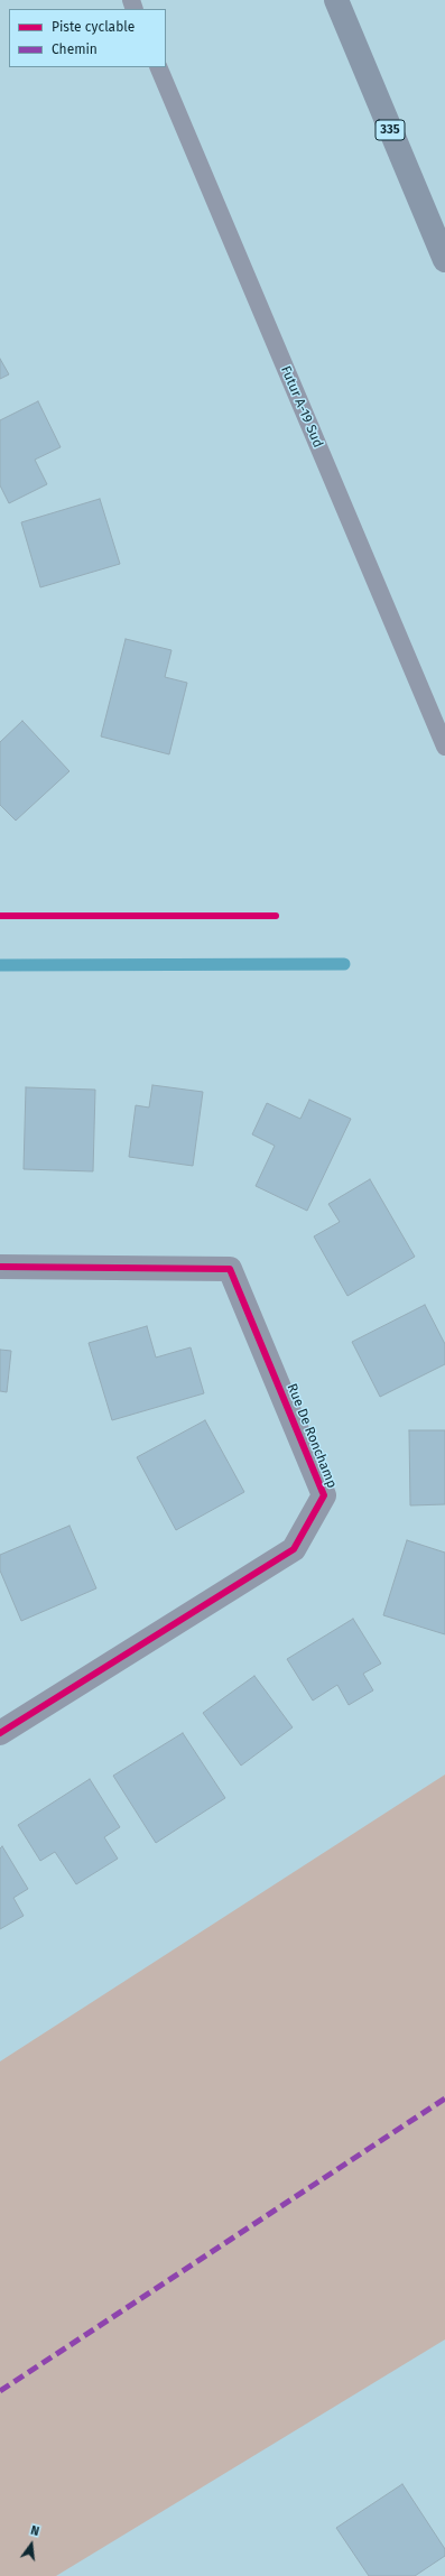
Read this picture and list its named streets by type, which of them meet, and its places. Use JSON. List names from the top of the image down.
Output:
{
  "streets": {
    "highway": ["335"],
    "street": ["Rue De Ronchamp"],
    "lane": ["Futur A-19 Sud"]
  },
  "legend": ["Piste cyclable", "Chemin"],
  "north": "top"
}
